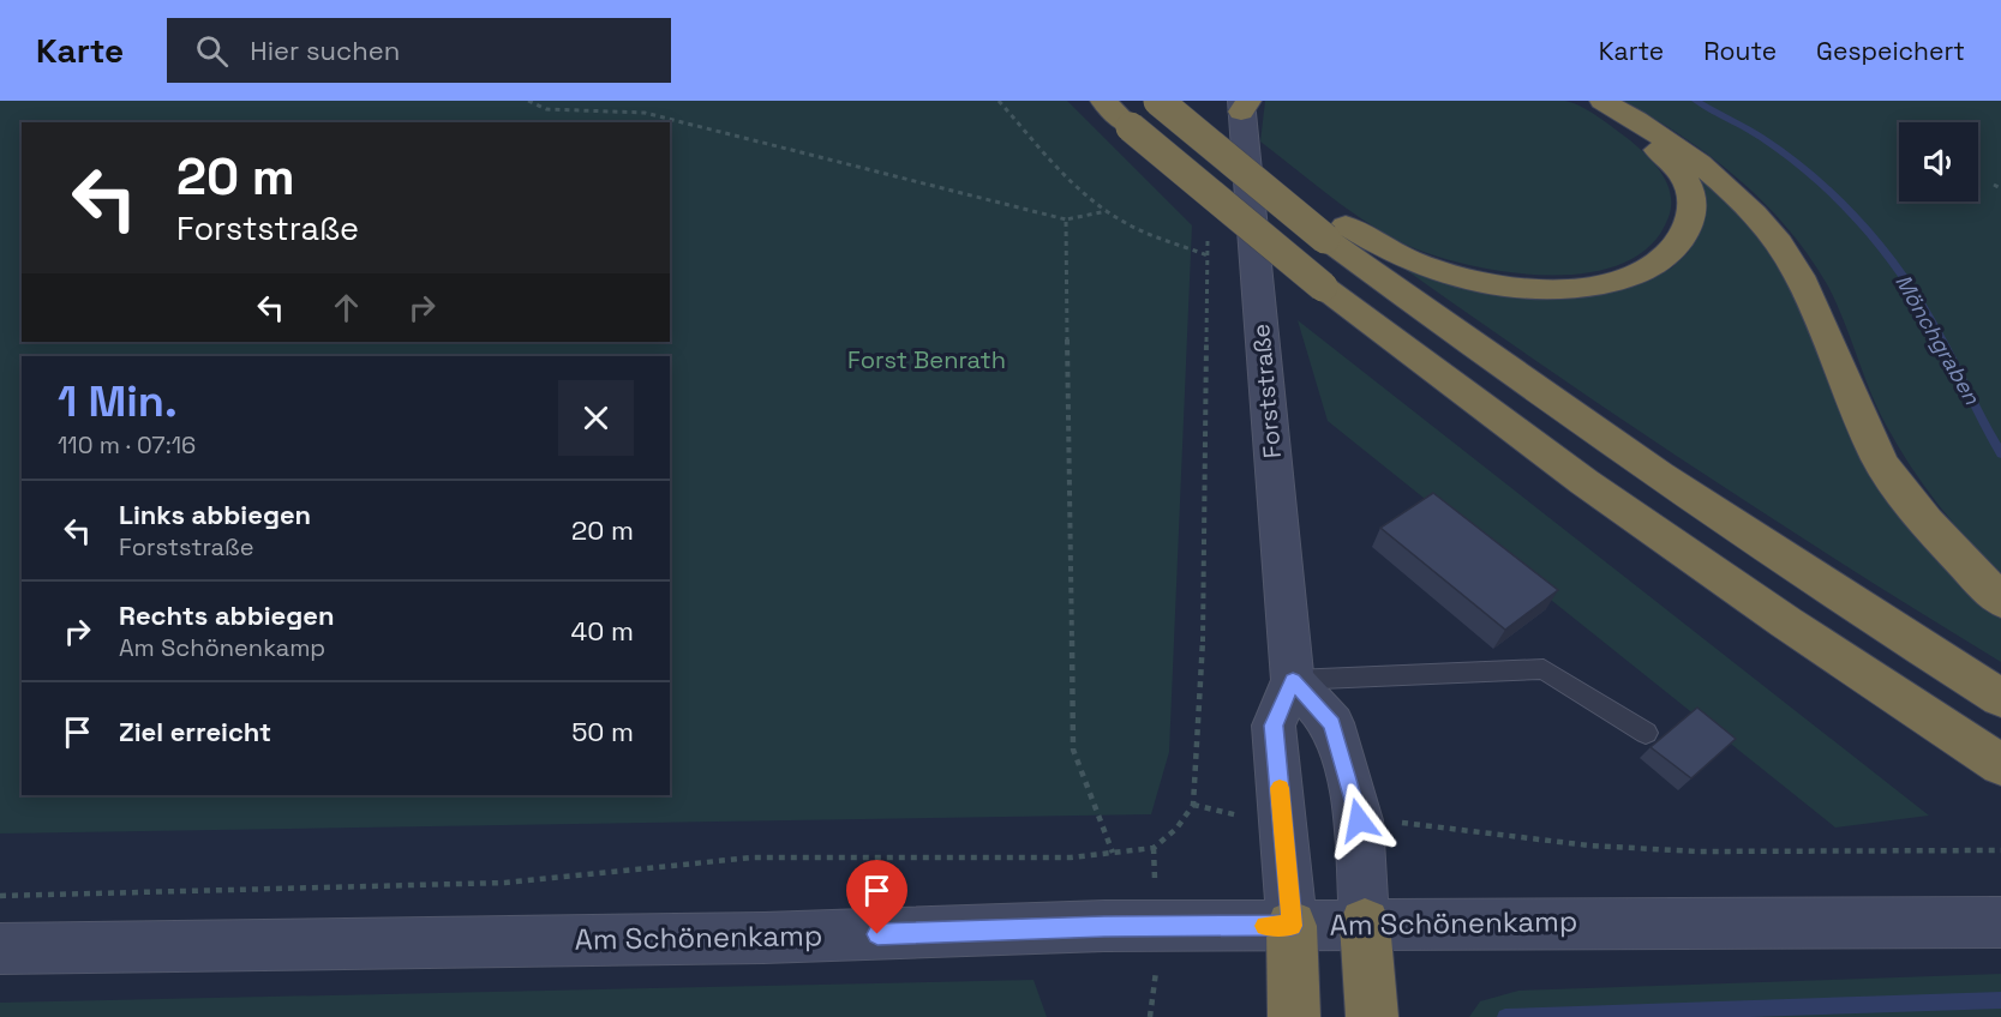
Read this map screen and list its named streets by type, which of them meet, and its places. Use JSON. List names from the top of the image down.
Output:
{
  "streets": {
    "main road": ["Forststraße", "Am Schönenkamp"]
  },
  "crossings": [
    ["Forststraße", "Am Schönenkamp"]
  ],
  "water": ["Mönchgraben"],
  "parks": ["Forst Benrath"],
  "page": {
    "header": "Karte",
    "search": "Hier suchen",
    "nav": ["Karte", "Route", "Gespeichert"],
    "turn": ["20 m", "Forststraße"],
    "heading": ["1 Min.", "110 m · 07:16"],
    "list": [
      {
        "name": "Links abbiegen",
        "note": "Forststraße",
        "value": "20 m"
      },
      {
        "name": "Rechts abbiegen",
        "note": "Am Schönenkamp",
        "value": "40 m"
      },
      {
        "name": "Ziel erreicht",
        "value": "50 m"
      }
    ]
  }
}
